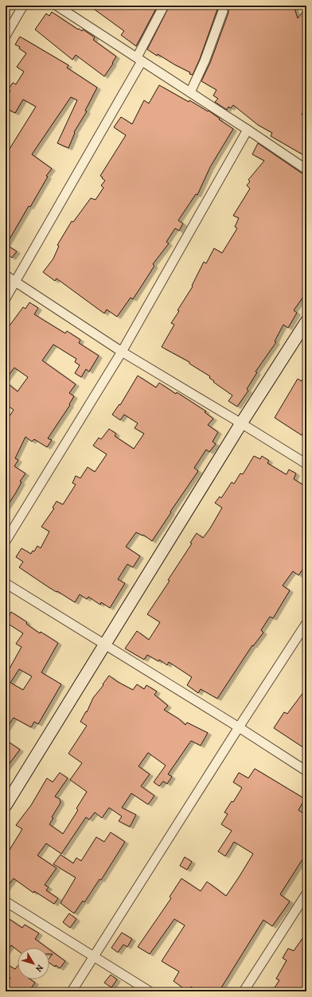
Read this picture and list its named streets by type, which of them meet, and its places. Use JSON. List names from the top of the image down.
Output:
{
  "north": "bottom right"
}
